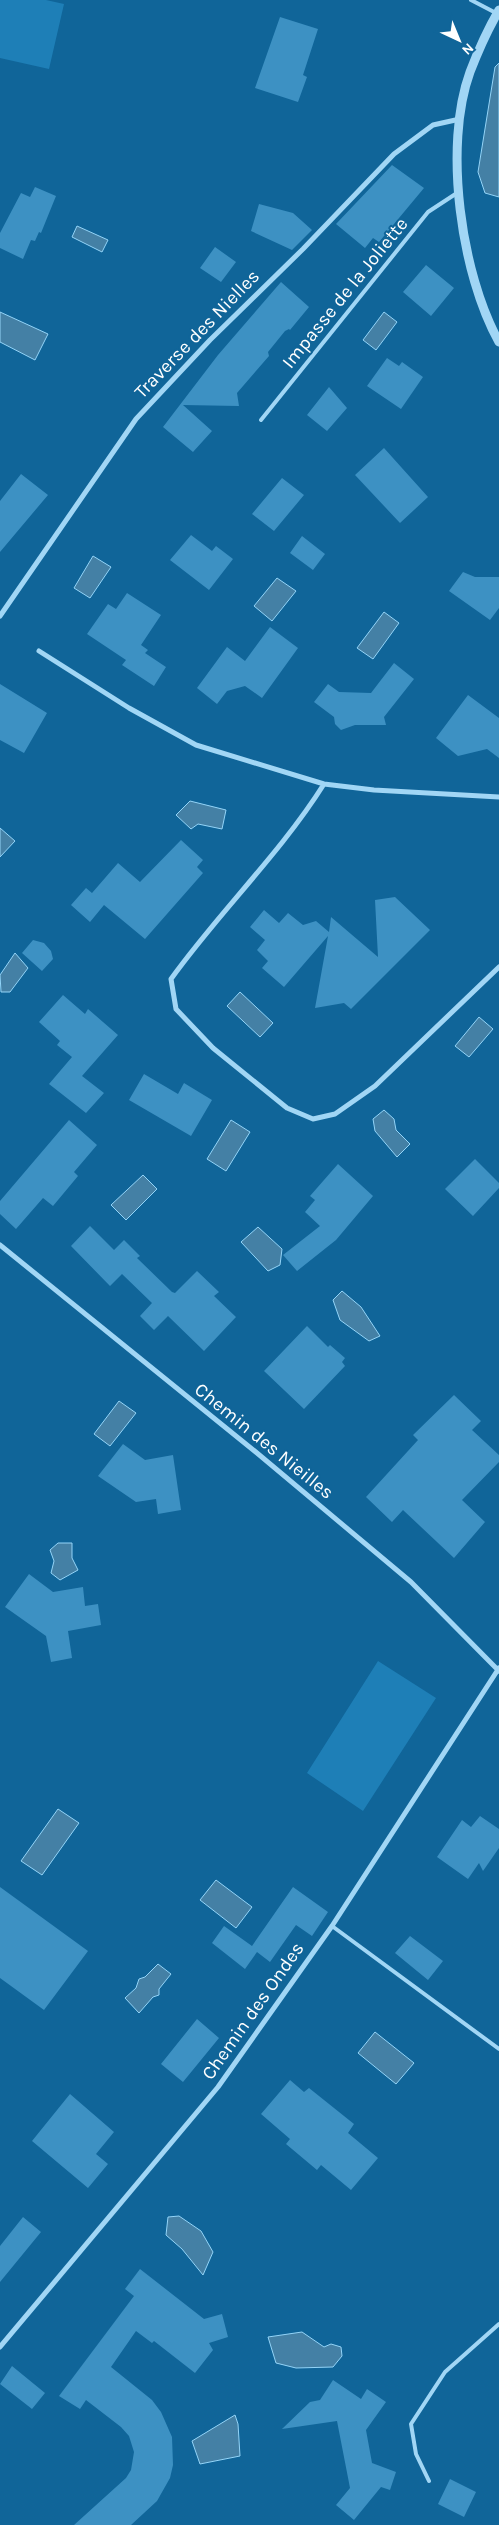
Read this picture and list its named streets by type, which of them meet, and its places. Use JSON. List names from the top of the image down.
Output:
{
  "streets": {
    "street": ["Traverse des Nielles", "Chemin des Nieilles", "Chemin des Ondes"],
    "lane": ["Impasse de la Joliette"]
  },
  "crossings": [
    ["Chemin des Nieilles", "Chemin des Ondes"]
  ],
  "north": "bottom right"
}
